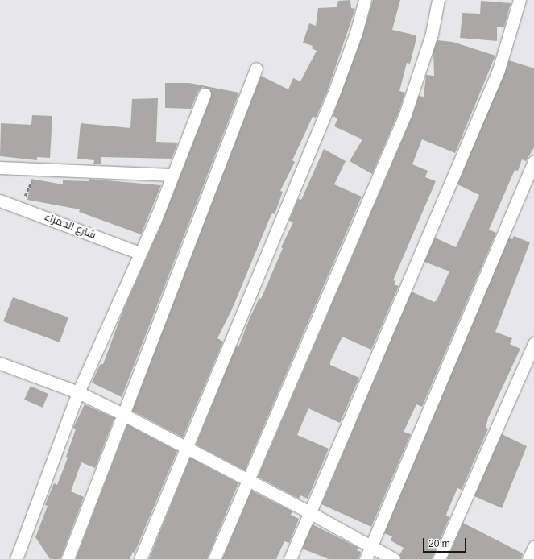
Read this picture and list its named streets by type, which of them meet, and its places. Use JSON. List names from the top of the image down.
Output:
{
  "streets": {
    "street": ["شارع الحمراء"]
  },
  "scale_bar": "20 m"
}
